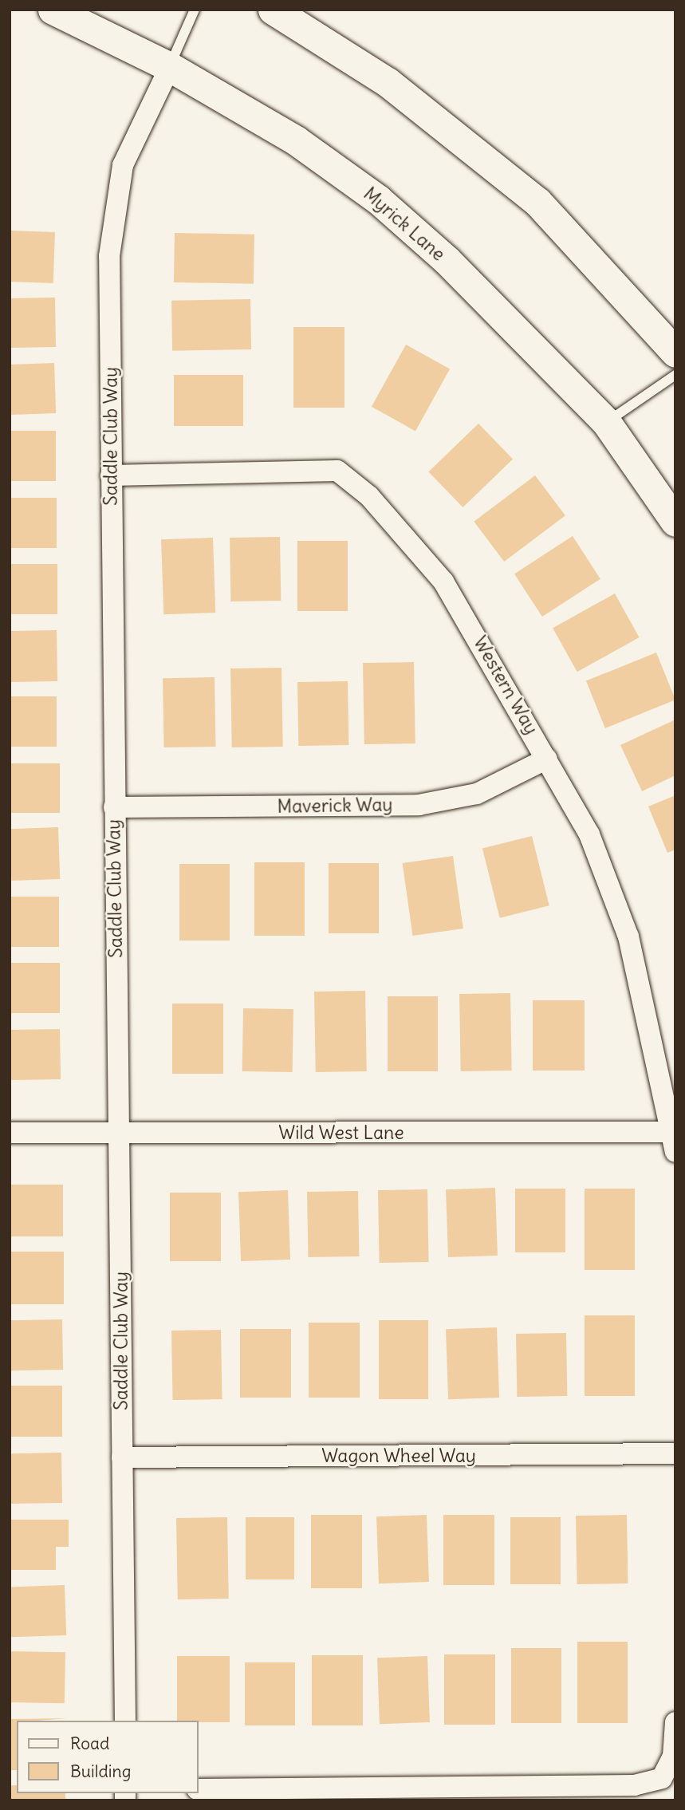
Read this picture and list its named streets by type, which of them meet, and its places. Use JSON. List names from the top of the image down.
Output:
{
  "streets": {
    "street": [
      "Myrick Lane",
      "Saddle Club Way",
      "Western Way",
      "Maverick Way",
      "Wild West Lane",
      "Wagon Wheel Way"
    ]
  },
  "crossings": [
    ["Myrick Lane", "Saddle Club Way"],
    ["Saddle Club Way", "Western Way"],
    ["Saddle Club Way", "Maverick Way"],
    ["Saddle Club Way", "Wild West Lane"],
    ["Saddle Club Way", "Wagon Wheel Way"],
    ["Western Way", "Maverick Way"],
    ["Western Way", "Wild West Lane"]
  ],
  "legend": ["Road", "Building"]
}
